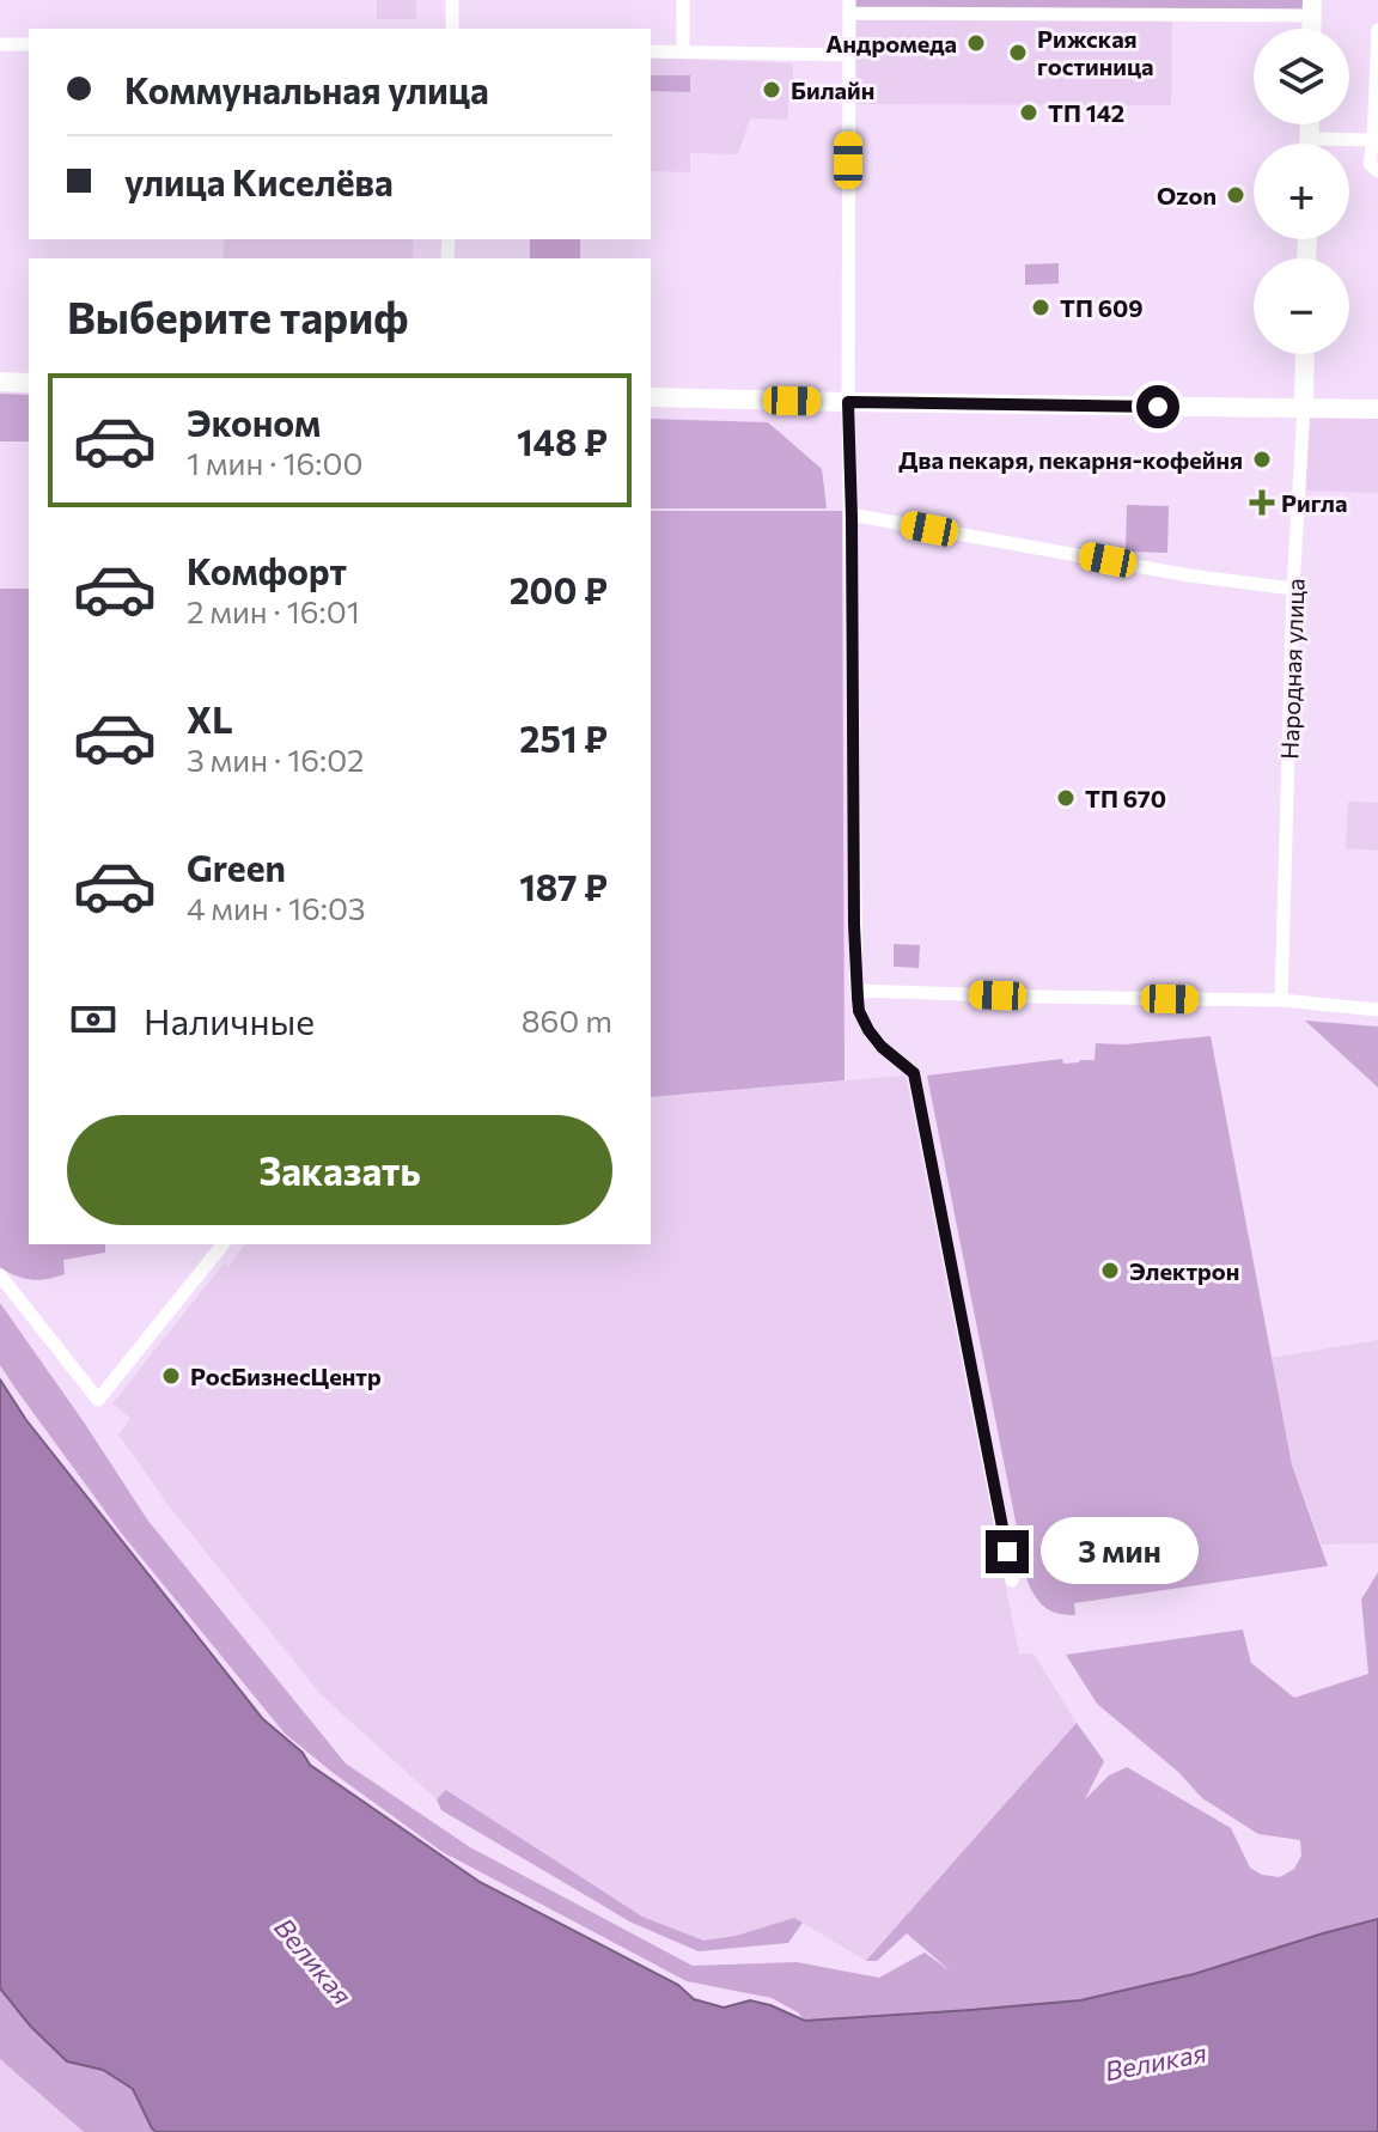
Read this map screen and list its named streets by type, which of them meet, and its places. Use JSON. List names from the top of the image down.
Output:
{
  "streets": {
    "main road": ["Народная улица"]
  },
  "water": ["Великая"],
  "places": {
    "other": [
      "Андромеда",
      "Рижская гостиница",
      "Билайн",
      "ТП 142",
      "Ozon",
      "ТП 609",
      "Два пекаря, пекарня-кофейня",
      "ТП 670",
      "Электрон",
      "РосБизнесЦентр"
    ],
    "health": ["Ригла"]
  },
  "page": {
    "map_buttons": ["+", "−"],
    "banner": ["Коммунальная улица", "улица Киселёва"],
    "heading": "Выберите тариф",
    "list": [
      {
        "name": "Эконом",
        "note": "1 мин · 16:00",
        "value": "148 ₽"
      },
      {
        "name": "Комфорт",
        "note": "2 мин · 16:01",
        "value": "200 ₽"
      },
      {
        "name": "XL",
        "note": "3 мин · 16:02",
        "value": "251 ₽"
      },
      {
        "name": "Green",
        "note": "4 мин · 16:03",
        "value": "187 ₽"
      }
    ],
    "pay": ["Наличные", "860 m"],
    "buttons": "Заказать",
    "bubble": "3 мин"
  }
}
